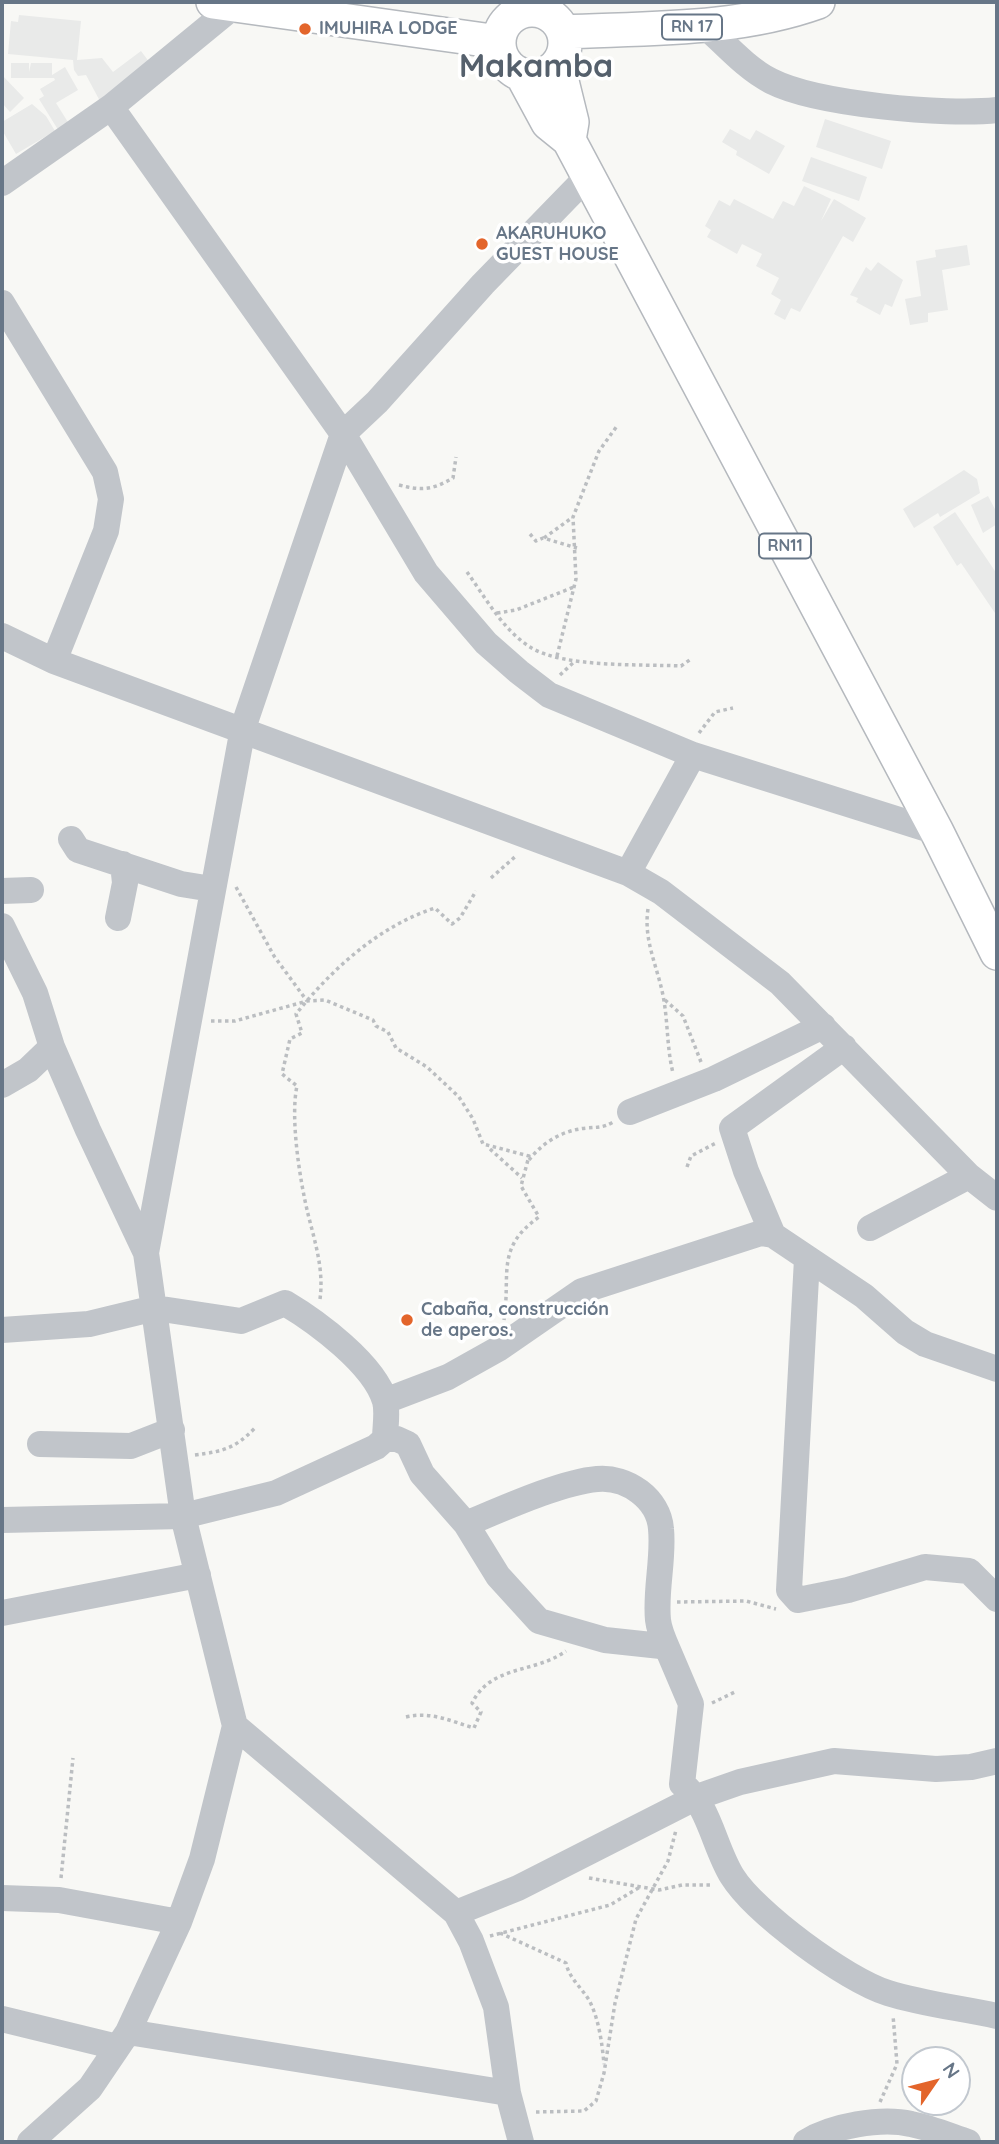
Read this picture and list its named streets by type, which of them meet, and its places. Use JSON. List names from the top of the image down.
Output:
{
  "streets": {
    "main road": ["RN 17", "RN11"]
  },
  "crossings": [
    ["RN 17", "RN11"]
  ],
  "districts": ["Makamba"],
  "places": ["IMUHIRA LODGE", "AKARUHUKO GUEST HOUSE", "Cabaña, construcción de aperos."],
  "north": "top right"
}
